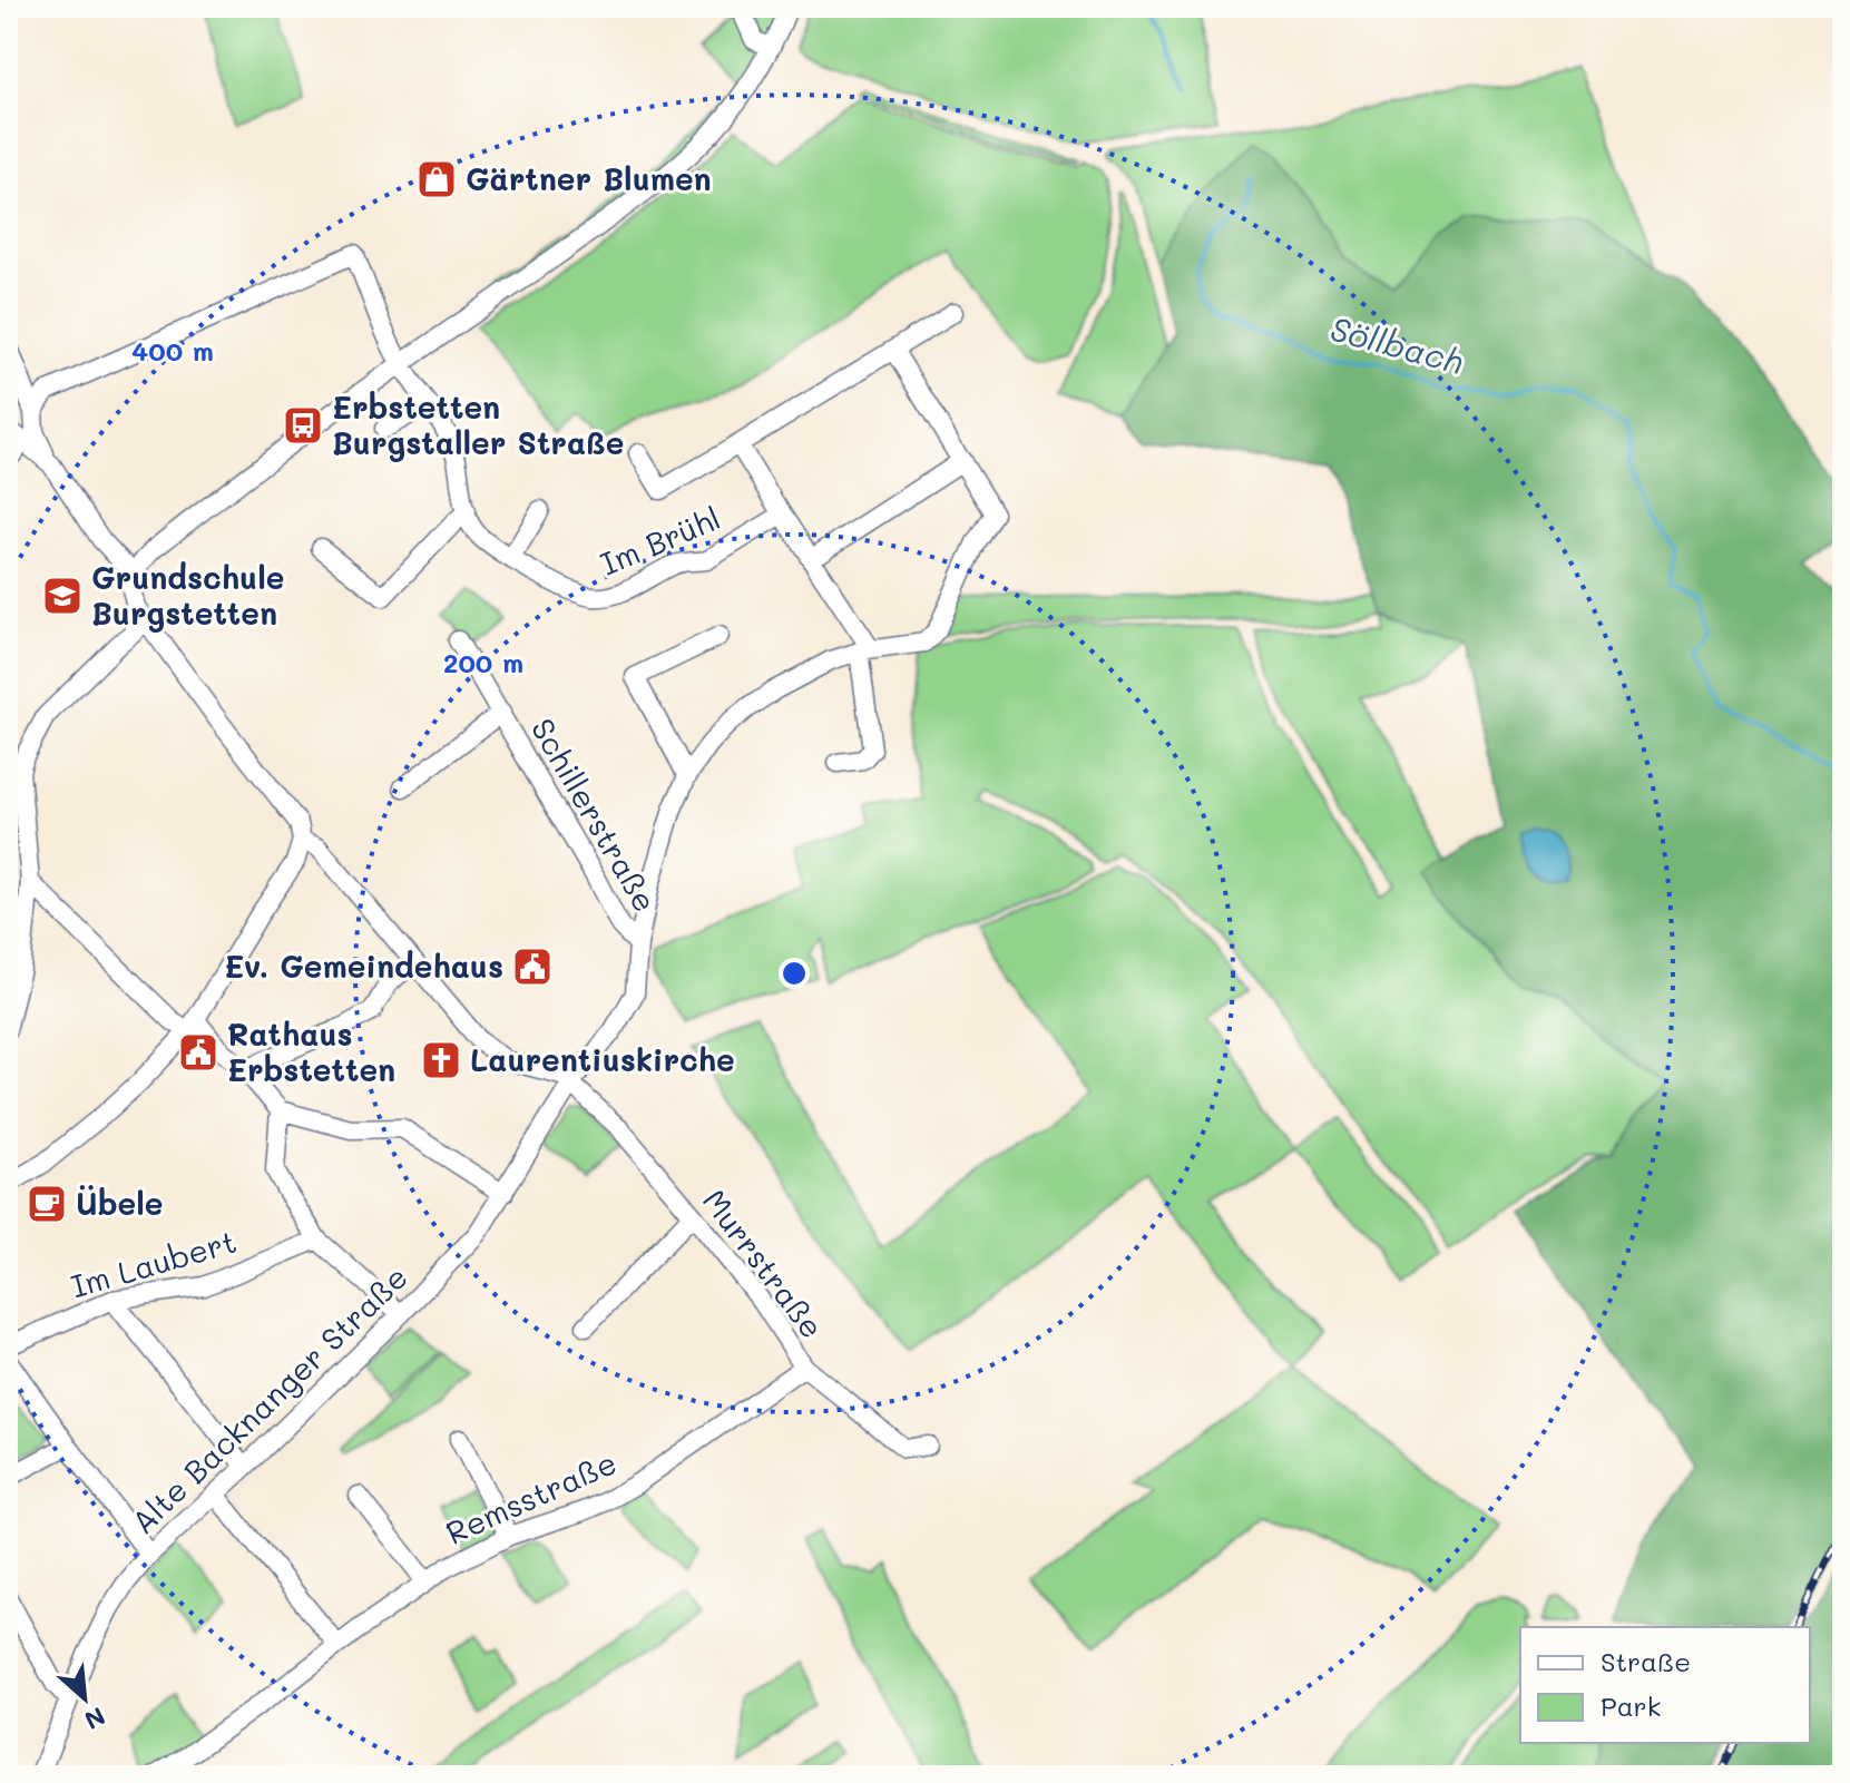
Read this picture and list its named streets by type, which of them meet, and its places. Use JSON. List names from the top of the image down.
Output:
{
  "streets": {
    "street": [
      "Im Brühl",
      "Schillerstraße",
      "Im Laubert",
      "Murrstraße",
      "Alte Backnanger Straße",
      "Remsstraße"
    ]
  },
  "crossings": [
    ["Schillerstraße", "Alte Backnanger Straße"],
    ["Murrstraße", "Alte Backnanger Straße"],
    ["Murrstraße", "Remsstraße"]
  ],
  "water": ["Söllbach"],
  "places": {
    "shop": ["Gärtner Blumen"],
    "bus stop": ["Erbstetten Burgstaller Straße"],
    "school or university": ["Grundschule Burgstetten"],
    "public building": ["Ev. Gemeindehaus", "Rathaus Erbstetten"],
    "church": ["Laurentiuskirche"],
    "cafe": ["Übele"]
  },
  "legend": ["Straße", "Park"],
  "north": "bottom right",
  "rings": ["400 m", "200 m"]
}
